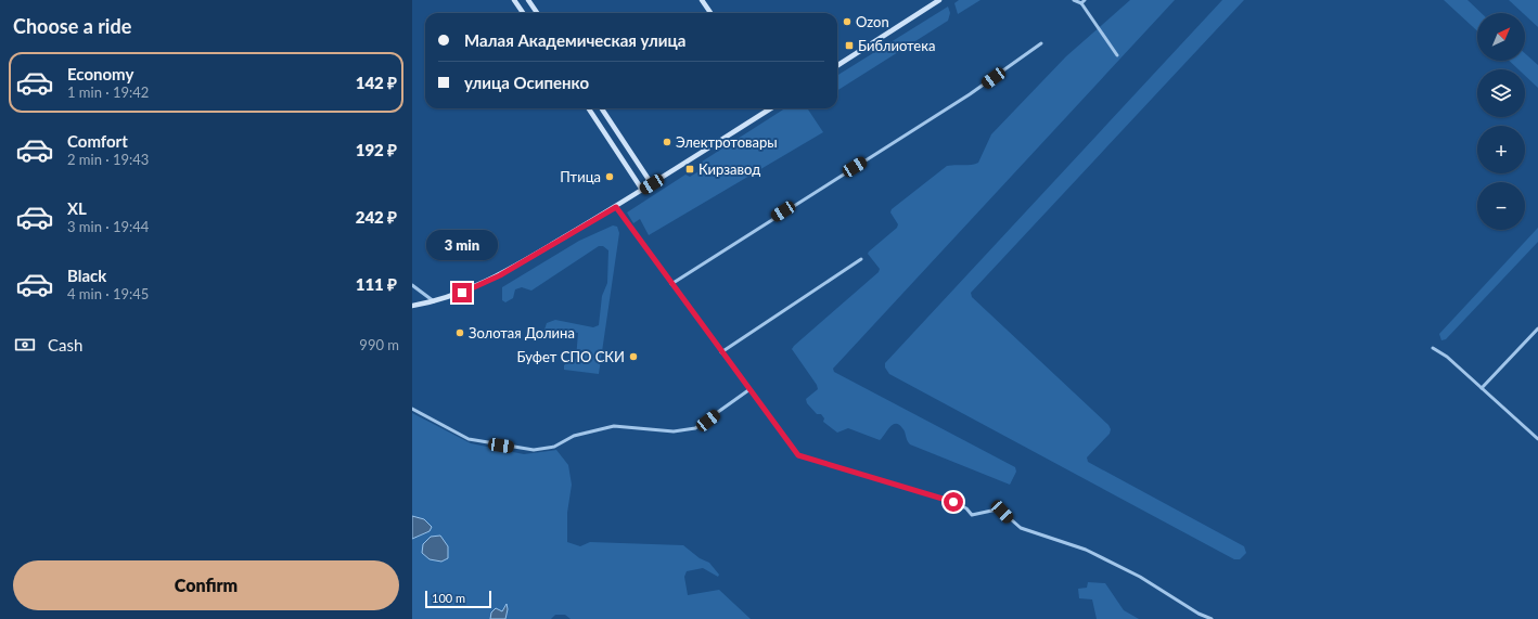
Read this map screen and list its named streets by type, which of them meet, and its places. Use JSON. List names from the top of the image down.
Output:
{
  "places": {
    "other": [
      "Ozon",
      "Электротовары",
      "Птица",
      "Золотая Долина",
      "Буфет СПО СКИ"
    ],
    "transit": ["Библиотека", "Кирзавод"]
  },
  "scale_bar": "100 m",
  "north": "top right",
  "page": {
    "heading": "Choose a ride",
    "map_buttons": ["+", "−"],
    "banner": ["Малая Академическая улица", "улица Осипенко"],
    "list": [
      {
        "name": "Economy",
        "note": "1 min · 19:42",
        "value": "142 ₽"
      },
      {
        "name": "Comfort",
        "note": "2 min · 19:43",
        "value": "192 ₽"
      },
      {
        "name": "XL",
        "note": "3 min · 19:44",
        "value": "242 ₽"
      },
      {
        "name": "Black",
        "note": "4 min · 19:45",
        "value": "111 ₽"
      }
    ],
    "bubble": "3 min",
    "pay": ["Cash", "990 m"],
    "buttons": "Confirm",
    "scale": "100 m"
  }
}
